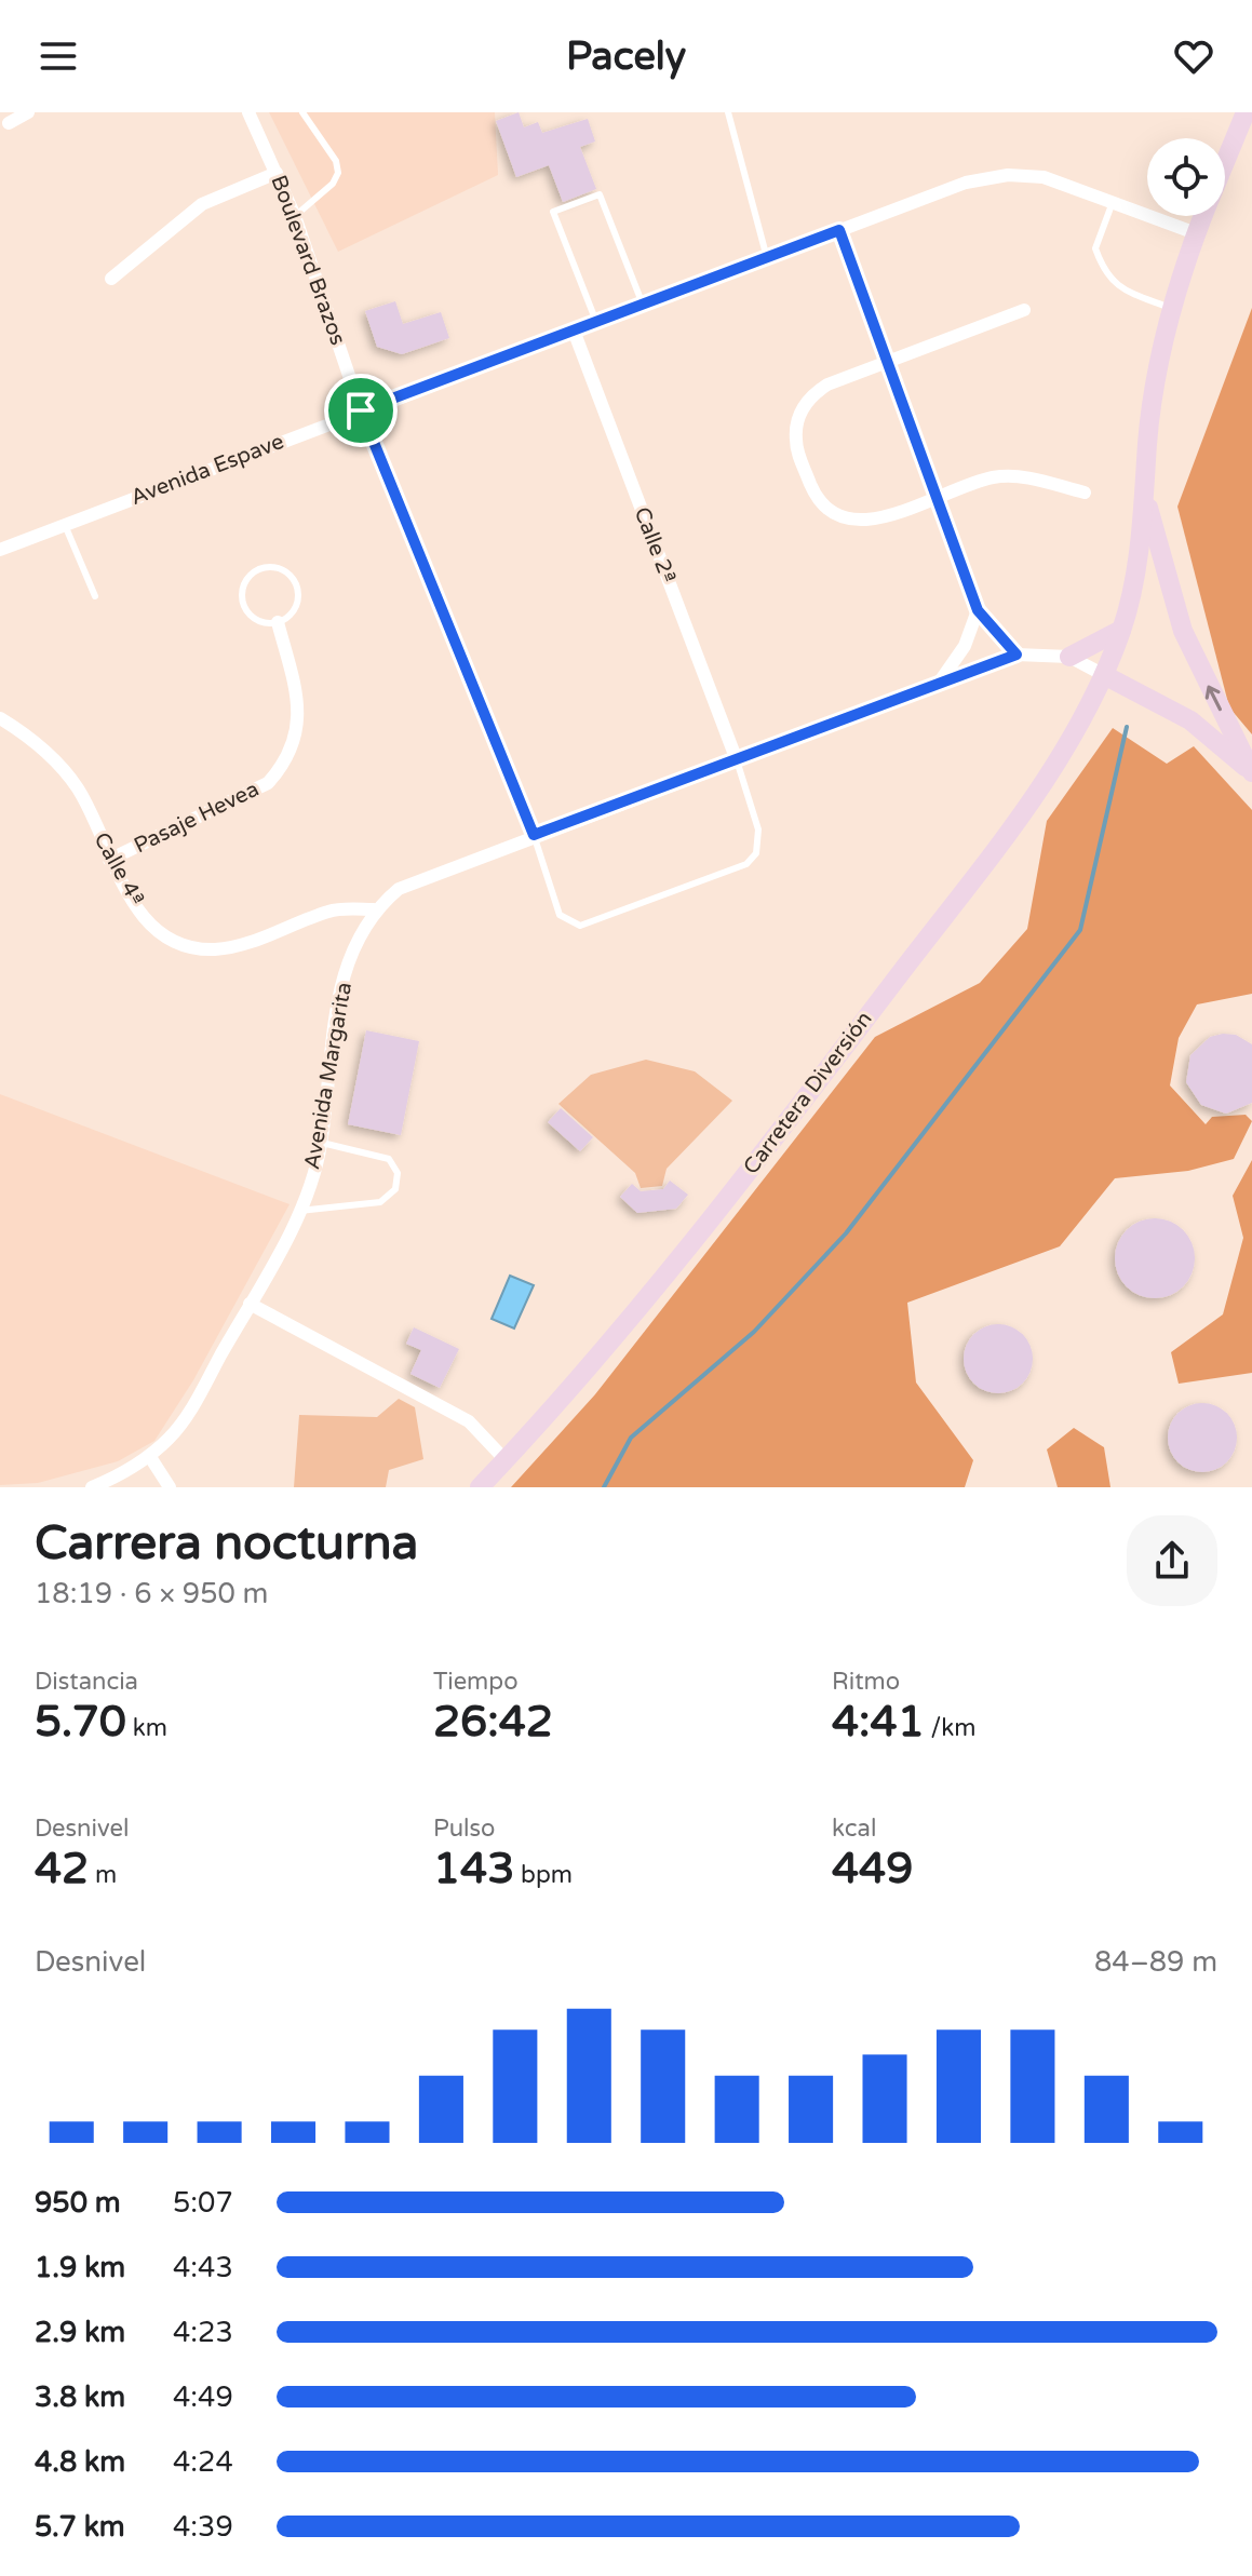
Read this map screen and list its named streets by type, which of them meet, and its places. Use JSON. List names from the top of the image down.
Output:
{
  "streets": {
    "main road": ["Carretera Diversión"],
    "street": [
      "Boulevard Brazos",
      "Avenida Espave",
      "Calle 2ª",
      "Pasaje Hevea",
      "Calle 4ª",
      "Avenida Margarita"
    ]
  },
  "crossings": [
    ["Boulevard Brazos", "Avenida Espave"],
    ["Boulevard Brazos", "Avenida Margarita"],
    ["Avenida Espave", "Calle 2ª"],
    ["Calle 2ª", "Avenida Margarita"],
    ["Pasaje Hevea", "Calle 4ª"],
    ["Calle 4ª", "Avenida Margarita"],
    ["Avenida Margarita", "Carretera Diversión"]
  ],
  "page": {
    "header": "Pacely",
    "heading": ["Carrera nocturna", "18:19 · 6 × 950 m"],
    "stats": [
      ["Distancia", "5.70 km"],
      ["Tiempo", "26:42"],
      ["Ritmo", "4:41 /km"],
      ["Desnivel", "42 m"],
      ["Pulso", "143 bpm"],
      ["kcal", "449"]
    ],
    "chart": ["Desnivel", "84–89 m"],
    "list": [
      {
        "name": "950 m",
        "note": "5:07"
      },
      {
        "name": "1.9 km",
        "note": "4:43"
      },
      {
        "name": "2.9 km",
        "note": "4:23"
      },
      {
        "name": "3.8 km",
        "note": "4:49"
      },
      {
        "name": "4.8 km",
        "note": "4:24"
      },
      {
        "name": "5.7 km",
        "note": "4:39"
      }
    ]
  }
}
